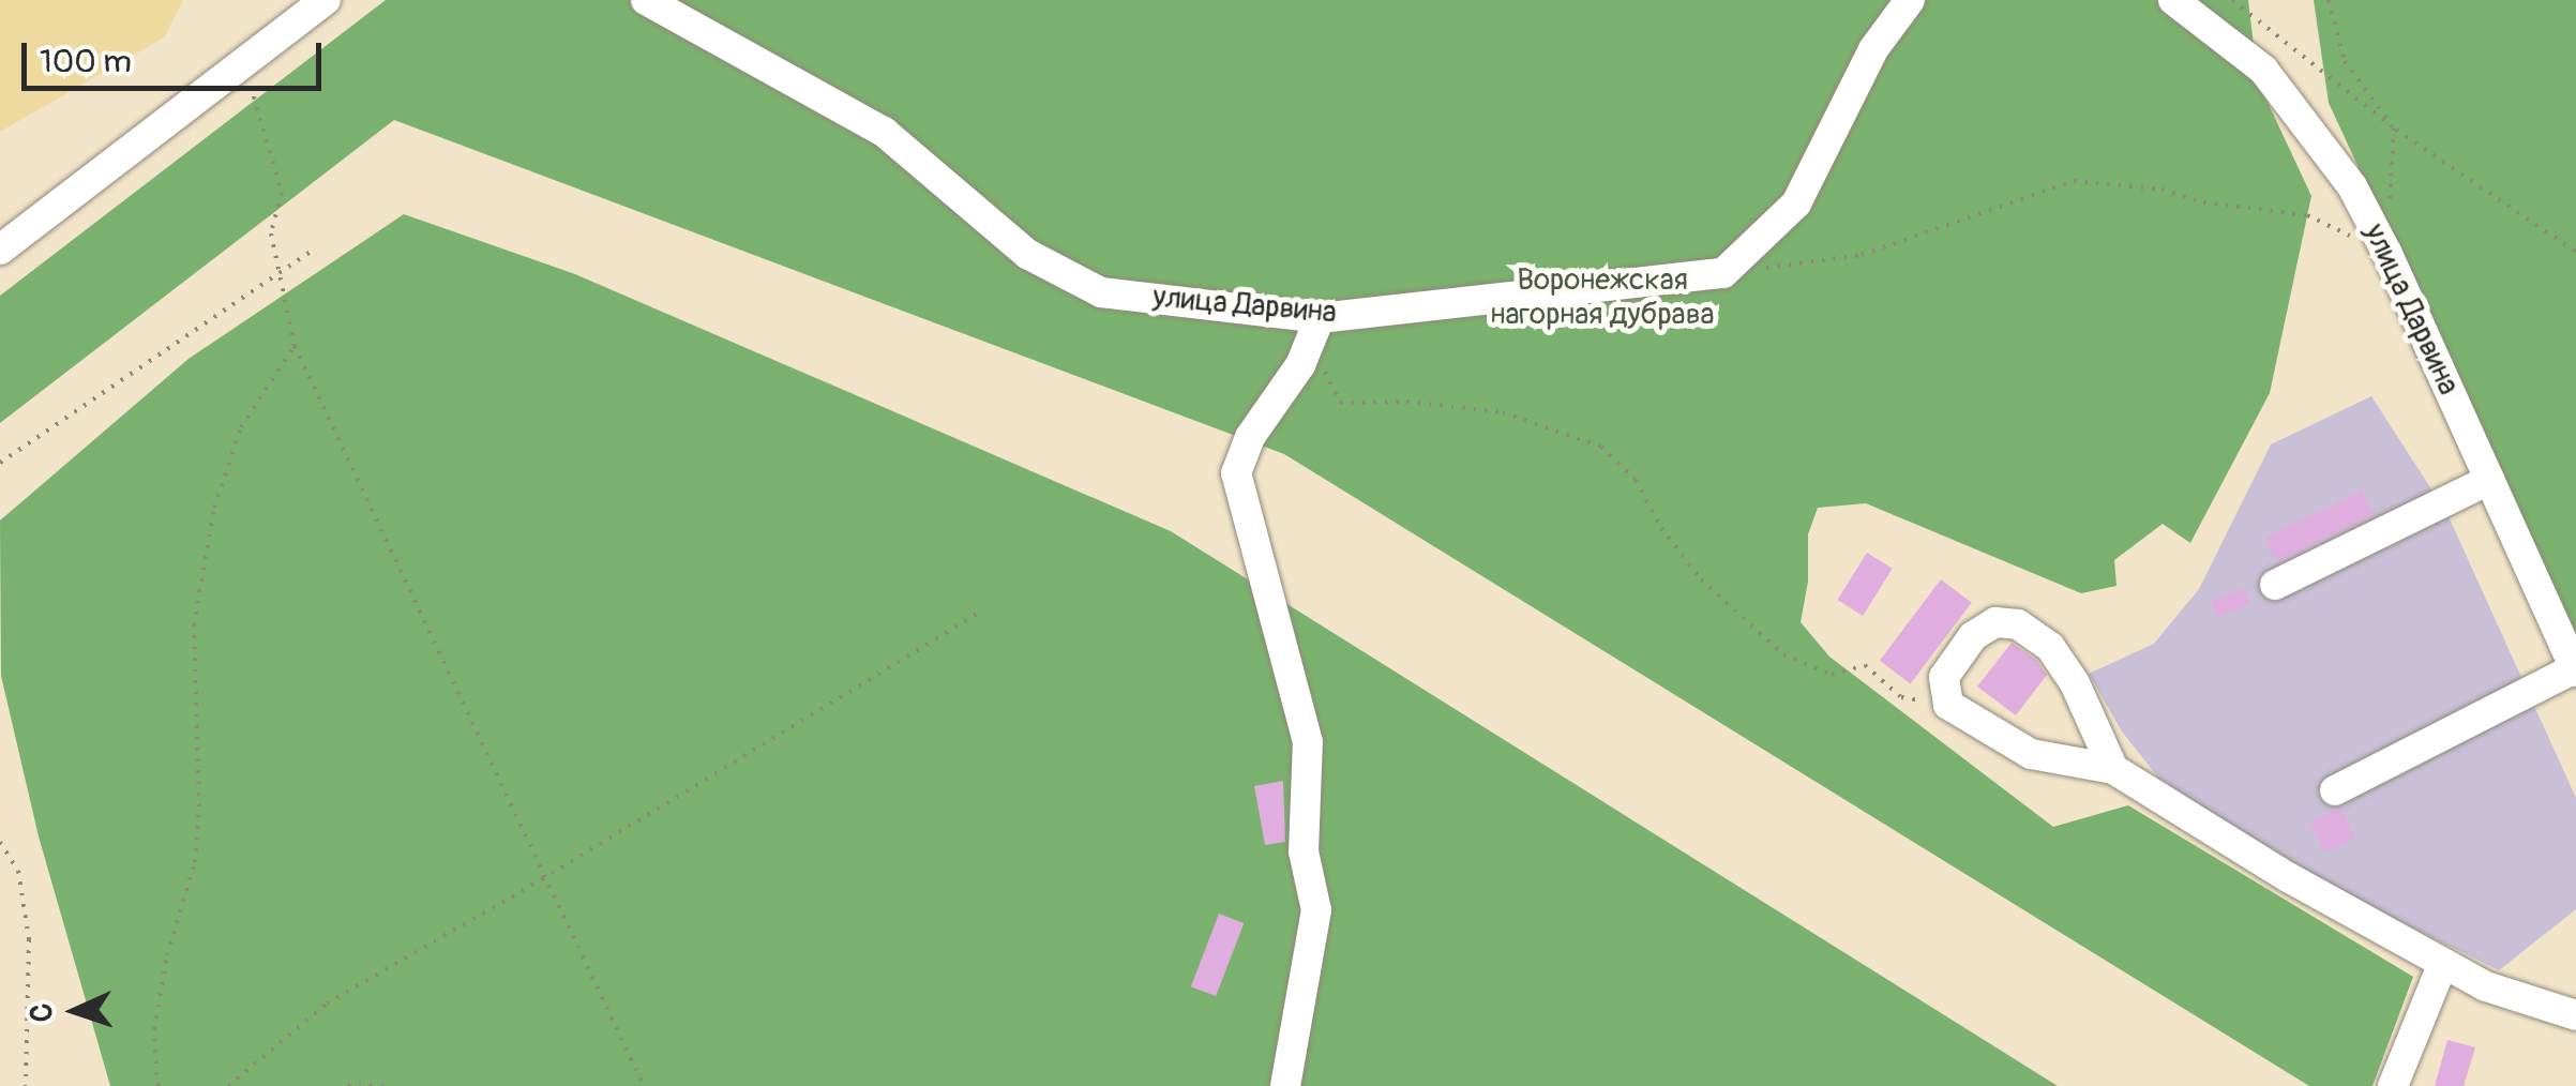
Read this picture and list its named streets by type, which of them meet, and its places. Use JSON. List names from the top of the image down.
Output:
{
  "streets": {
    "street": ["улица Дарвина"]
  },
  "parks": ["Воронежская нагорная дубрава"],
  "scale_bar": "100 m",
  "north": "left"
}
